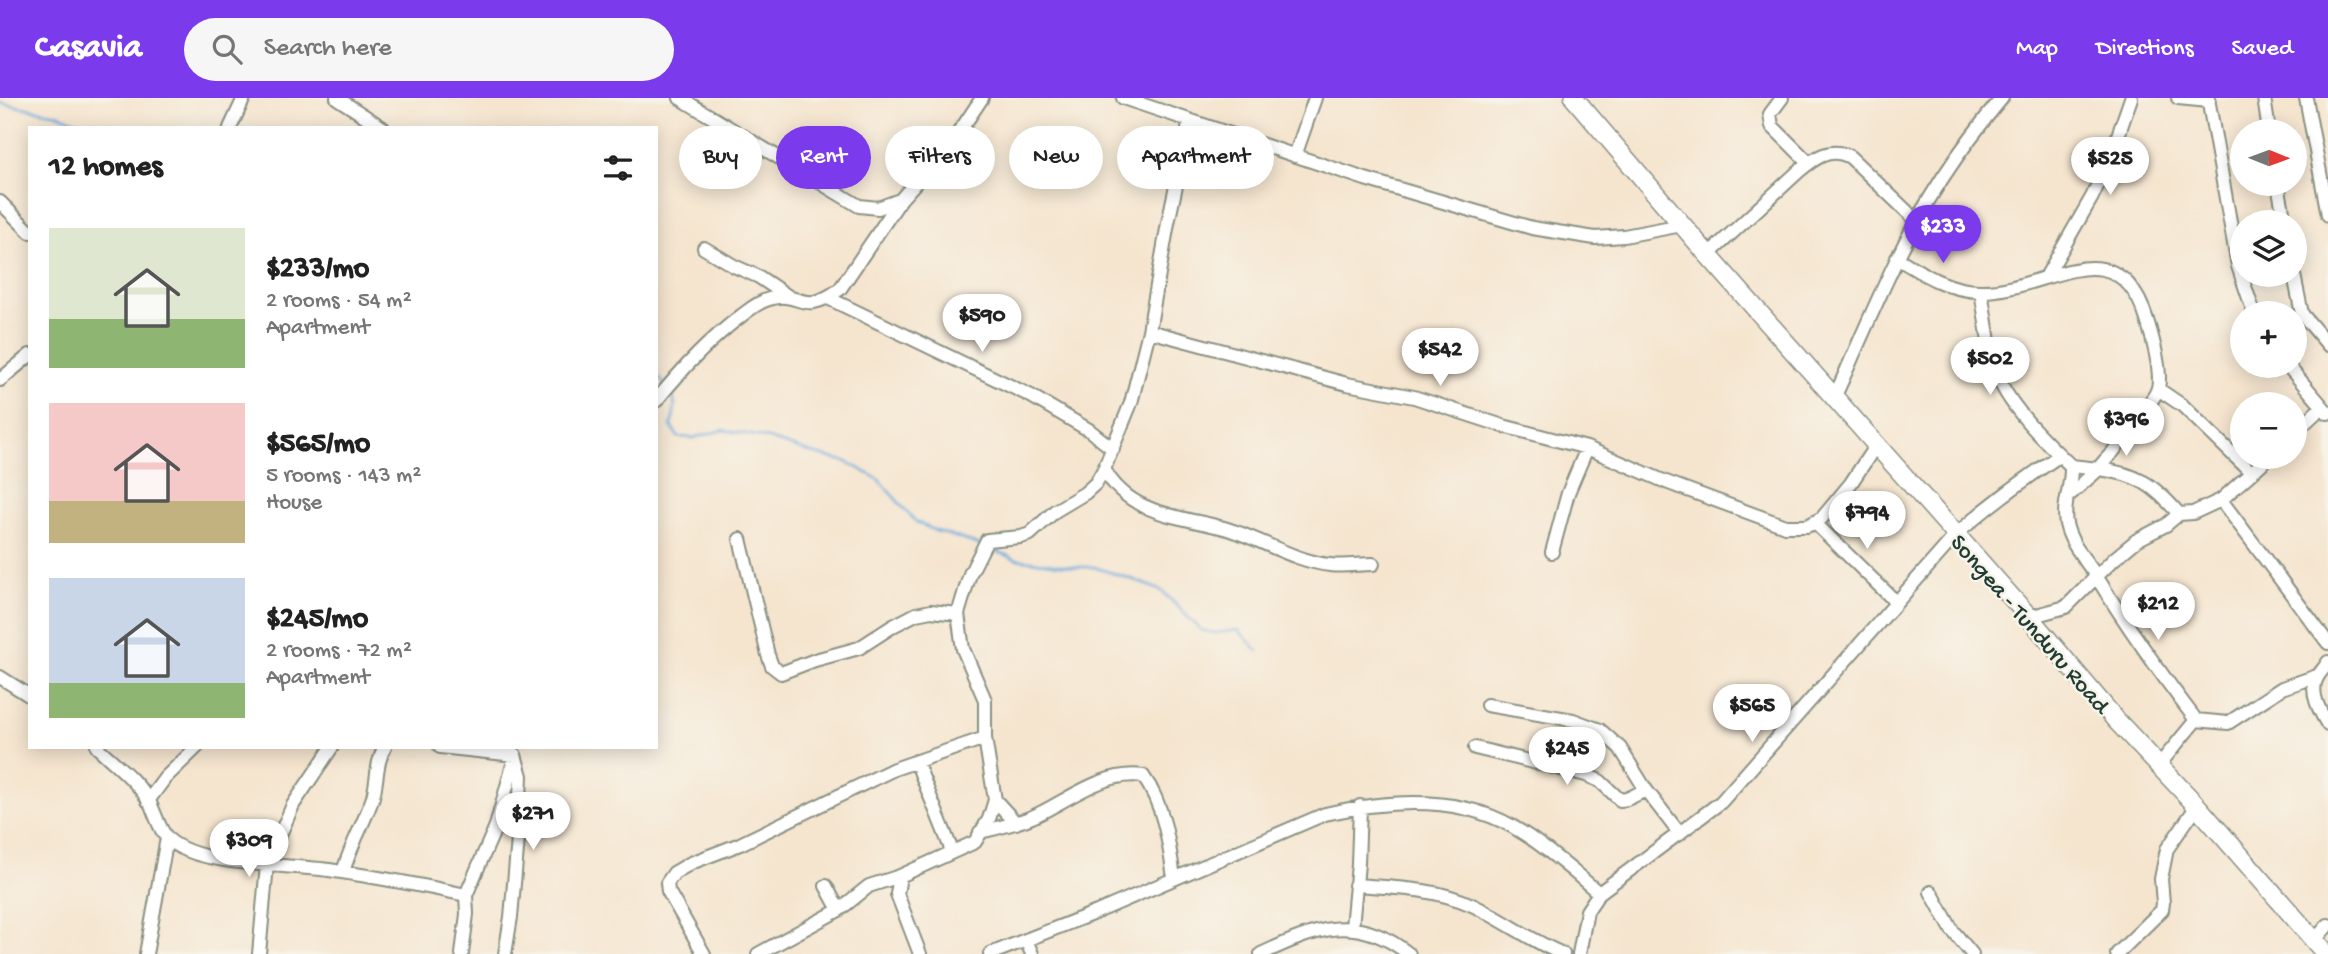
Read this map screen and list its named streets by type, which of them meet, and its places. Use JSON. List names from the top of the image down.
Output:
{
  "streets": {
    "highway": ["Songea - Tunduru Road"]
  },
  "north": "right",
  "page": {
    "header": "Casavia",
    "search": "Search here",
    "nav": ["Map", "Directions", "Saved"],
    "map_buttons": ["+", "−"],
    "chip": [
      "Buy",
      "Rent",
      "Filters",
      "New",
      "Apartment"
    ],
    "heading": "12 homes",
    "price": [
      "$525",
      "$233",
      "$590",
      "$542",
      "$502",
      "$396",
      "$794",
      "$212",
      "$565",
      "$245",
      "$271",
      "$309"
    ],
    "list": [
      {
        "name": "$233/mo",
        "note": "2 rooms · 54 m² · Apartment"
      },
      {
        "name": "$565/mo",
        "note": "5 rooms · 143 m² · House"
      },
      {
        "name": "$245/mo",
        "note": "2 rooms · 72 m² · Apartment"
      }
    ]
  }
}
